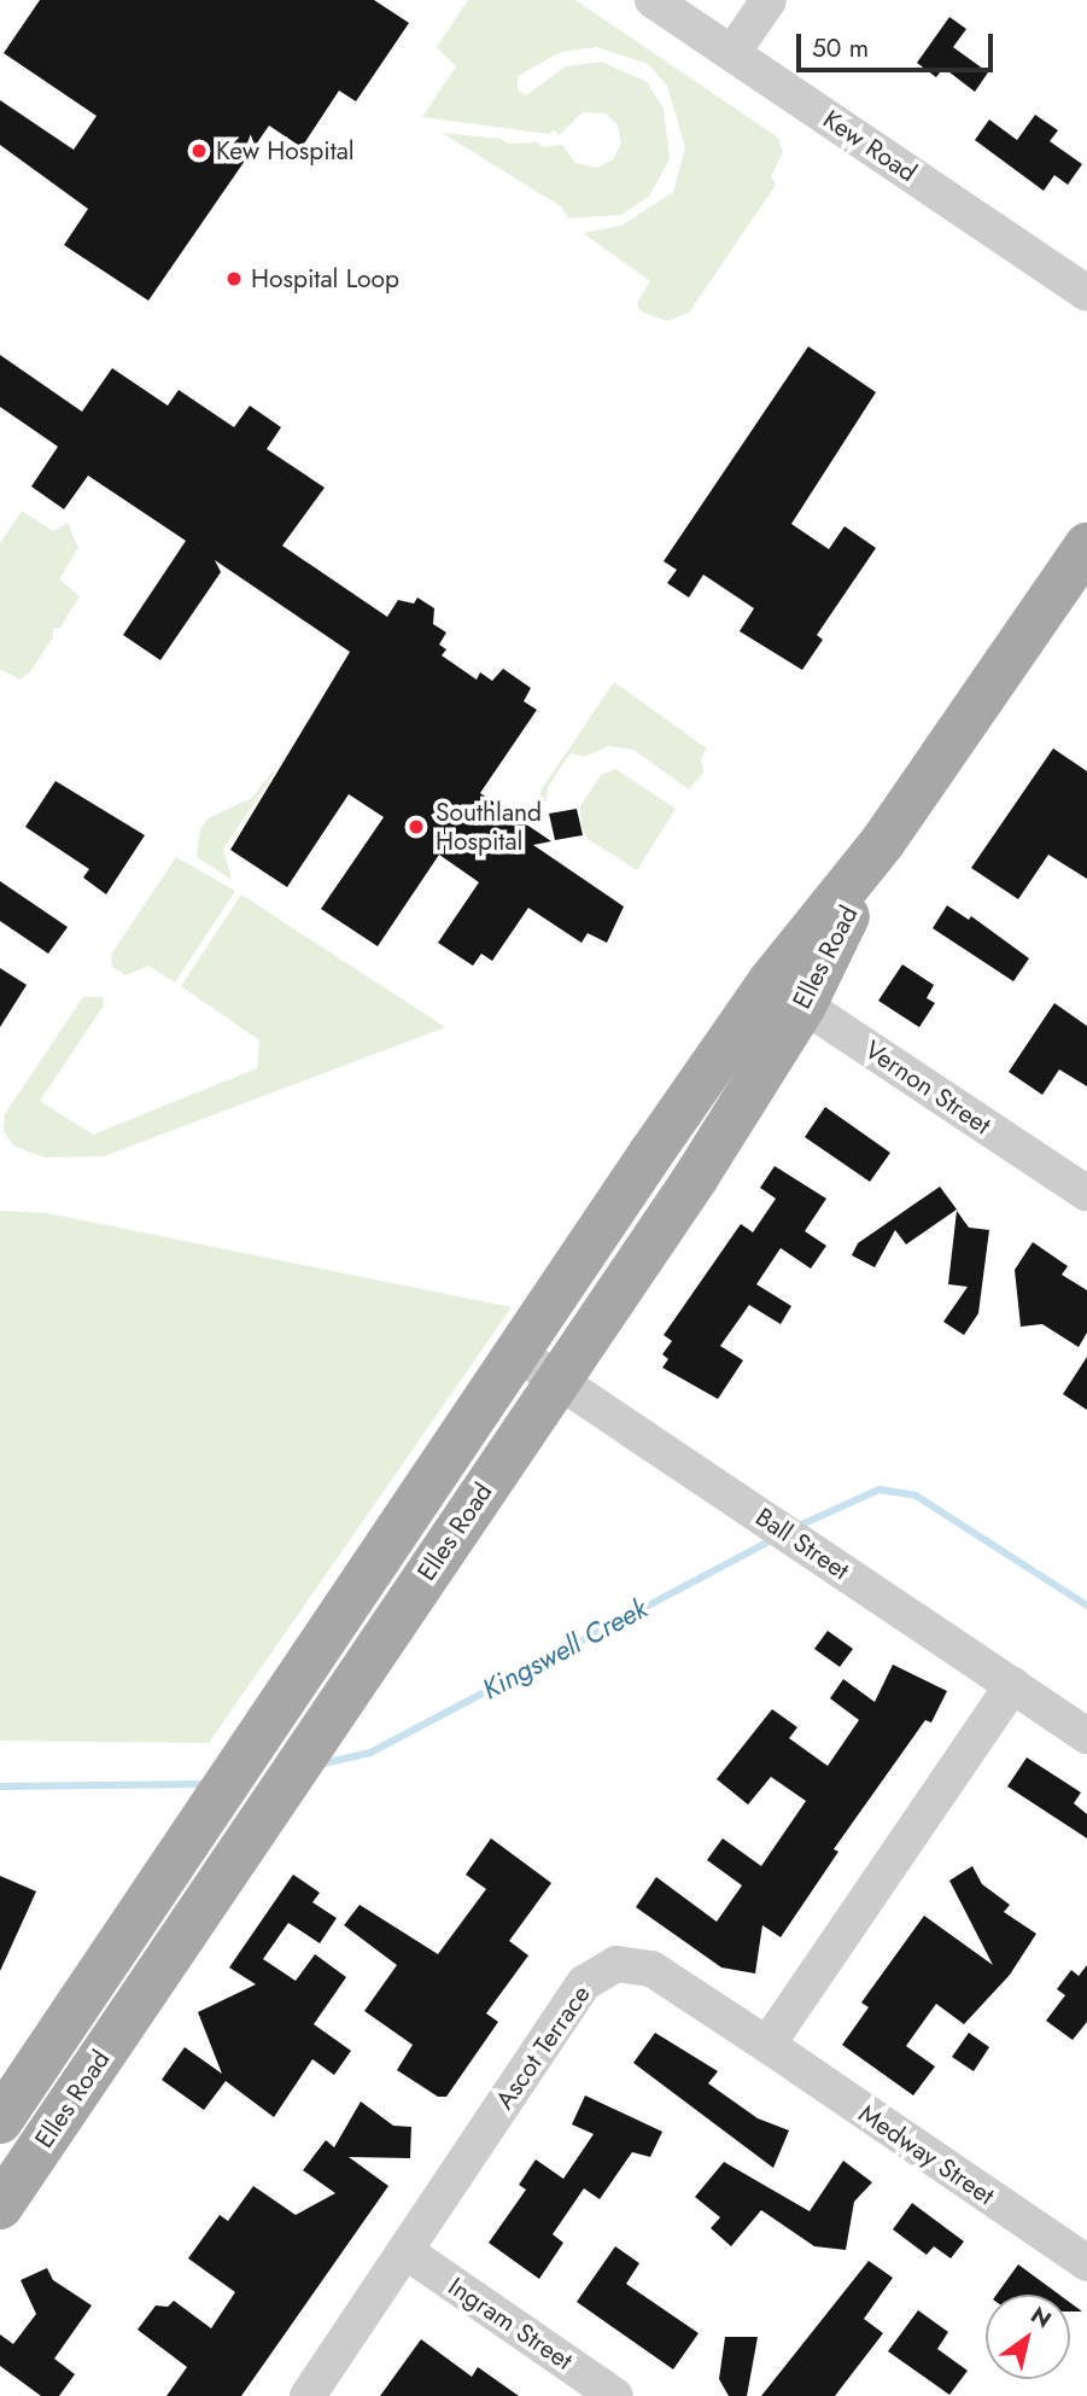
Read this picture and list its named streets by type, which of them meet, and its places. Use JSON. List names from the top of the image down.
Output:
{
  "streets": {
    "main road": ["Elles Road"],
    "street": [
      "Kew Road",
      "Vernon Street",
      "Ball Street",
      "Ascot Terrace",
      "Medway Street",
      "Ingram Street"
    ]
  },
  "crossings": [
    ["Elles Road", "Vernon Street"],
    ["Elles Road", "Ball Street"],
    ["Ascot Terrace", "Medway Street"],
    ["Ascot Terrace", "Ingram Street"]
  ],
  "water": ["Kingswell Creek"],
  "places": ["Kew Hospital", "Hospital Loop", "Southland Hospital"],
  "scale_bar": "50 m",
  "north": "top right"
}
